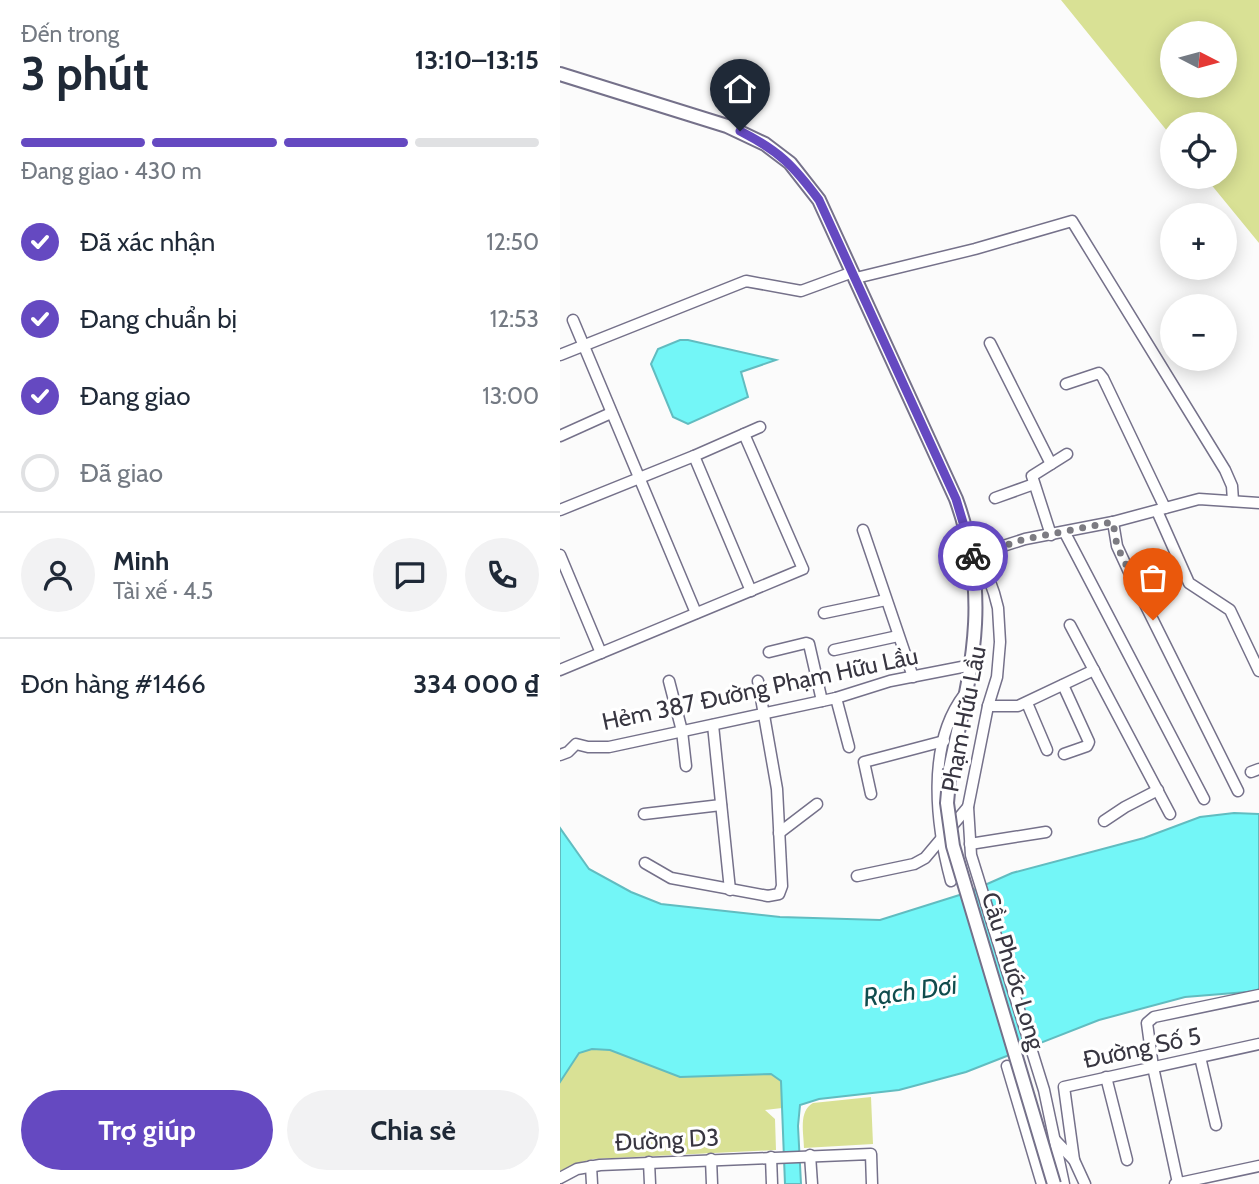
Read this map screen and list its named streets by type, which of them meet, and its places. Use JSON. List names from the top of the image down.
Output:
{
  "streets": {
    "main road": ["Phạm Hữu Lầu", "Cầu Phước Long"],
    "street": ["Hẻm 387 Đường Phạm Hữu Lầu", "Đường Số 5", "Đường D3"]
  },
  "crossings": [
    ["Hẻm 387 Đường Phạm Hữu Lầu", "Phạm Hữu Lầu"],
    ["Phạm Hữu Lầu", "Cầu Phước Long"]
  ],
  "water": ["Rạch Dơi"],
  "north": "right",
  "page": {
    "heading": ["3 phút", "Đến trong", "13:10–13:15"],
    "panel": [
      "Minh",
      "Tài xế · 4.5",
      "Đơn hàng #1466",
      "334 000 ₫"
    ],
    "map_buttons": ["+", "−"],
    "bar": "Đang giao · 430 m",
    "list": [
      ["Đã xác nhận", "12:50"],
      ["Đang chuẩn bị", "12:53"],
      ["Đang giao", "13:00"],
      "Đã giao"
    ],
    "buttons": ["Trợ giúp", "Chia sẻ"]
  }
}
